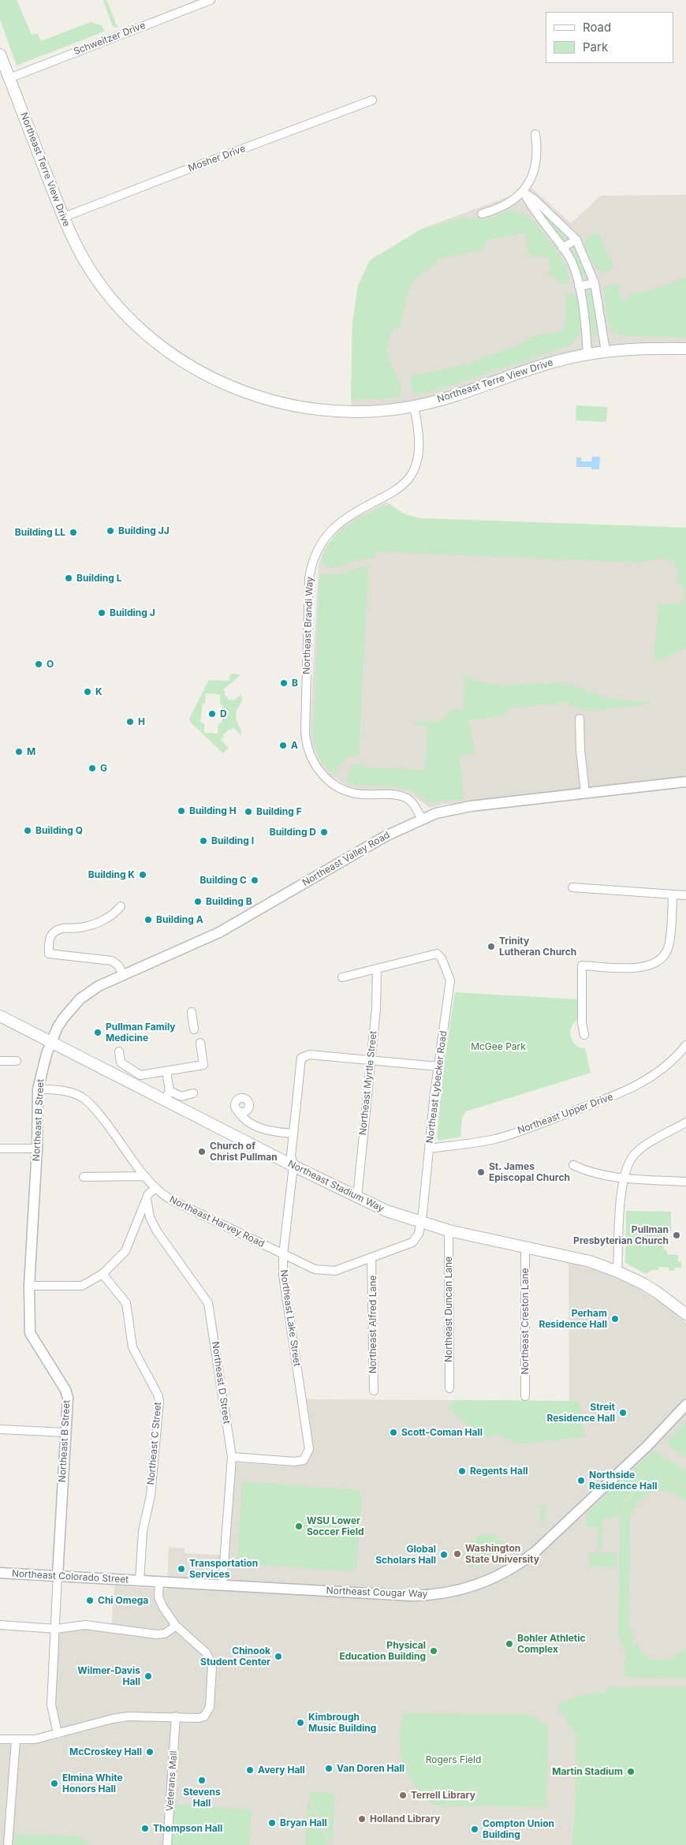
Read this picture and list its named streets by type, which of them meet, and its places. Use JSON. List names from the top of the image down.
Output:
{
  "streets": {
    "main road": ["Northeast Terre View Drive", "Northeast Stadium Way"],
    "street": [
      "Schweitzer Drive",
      "Mosher Drive",
      "Northeast Brandi Way",
      "Northeast Valley Road",
      "Northeast Myrtle Street",
      "Northeast Lybecker Road",
      "Northeast Upper Drive",
      "Northeast B Street",
      "Northeast Harvey Road",
      "Northeast Duncan Lane",
      "Northeast Lake Street",
      "Northeast Creston Lane",
      "Northeast Alfred Lane",
      "Northeast D Street",
      "Northeast C Street",
      "Northeast Colorado Street",
      "Northeast Cougar Way",
      "Veterans Mall"
    ]
  },
  "crossings": [
    ["Schweitzer Drive", "Northeast Terre View Drive"],
    ["Mosher Drive", "Northeast Terre View Drive"],
    ["Northeast Terre View Drive", "Northeast Brandi Way"],
    ["Northeast Brandi Way", "Northeast Valley Road"],
    ["Northeast Valley Road", "Northeast B Street"],
    ["Northeast Valley Road", "Northeast Stadium Way"],
    ["Northeast Myrtle Street", "Northeast Lybecker Road"],
    ["Northeast Myrtle Street", "Northeast Stadium Way"],
    ["Northeast Myrtle Street", "Northeast Lake Street"],
    ["Northeast Lybecker Road", "Northeast Upper Drive"],
    ["Northeast Lybecker Road", "Northeast Stadium Way"],
    ["Northeast Lybecker Road", "Northeast Harvey Road"],
    ["Northeast B Street", "Northeast Stadium Way"],
    ["Northeast B Street", "Northeast Harvey Road"],
    ["Northeast B Street", "Northeast Colorado Street"],
    ["Northeast Stadium Way", "Northeast Harvey Road"],
    ["Northeast Stadium Way", "Northeast Duncan Lane"],
    ["Northeast Stadium Way", "Northeast Lake Street"],
    ["Northeast Stadium Way", "Northeast Creston Lane"],
    ["Northeast Harvey Road", "Northeast Lake Street"],
    ["Northeast Harvey Road", "Northeast Alfred Lane"],
    ["Northeast Lake Street", "Northeast D Street"],
    ["Northeast D Street", "Northeast Cougar Way"],
    ["Northeast C Street", "Northeast Colorado Street"],
    ["Northeast C Street", "Northeast Cougar Way"],
    ["Northeast Colorado Street", "Northeast Cougar Way"]
  ],
  "parks": ["McGee Park", "Rogers Field"],
  "places": [
    "Building JJ",
    "Building LL",
    "Building L",
    "Building J",
    "O",
    "B",
    "K",
    "D",
    "H",
    "A",
    "M",
    "G",
    "Building H",
    "Building F",
    "Building Q",
    "Building D",
    "Building I",
    "Building K",
    "Building C",
    "Building B",
    "Building A",
    "Trinity Lutheran Church",
    "Pullman Family Medicine",
    "Church of Christ Pullman",
    "St. James Episcopal Church",
    "Pullman Presbyterian Church",
    "Perham Residence Hall",
    "Streit Residence Hall",
    "Scott-Coman Hall",
    "Regents Hall",
    "Northside Residence Hall",
    "WSU Lower Soccer Field",
    "Washington State University",
    "Global Scholars Hall",
    "Transportation Services",
    "Chi Omega",
    "Bohler Athletic Complex",
    "Physical Education Building",
    "Chinook Student Center",
    "Wilmer-Davis Hall",
    "Kimbrough Music Building",
    "McCroskey Hall",
    "Van Doren Hall",
    "Avery Hall",
    "Martin Stadium",
    "Stevens Hall",
    "Elmina White Honors Hall",
    "Terrell Library",
    "Holland Library",
    "Bryan Hall",
    "Thompson Hall",
    "Compton Union Building"
  ],
  "legend": ["Road", "Park"]
}
